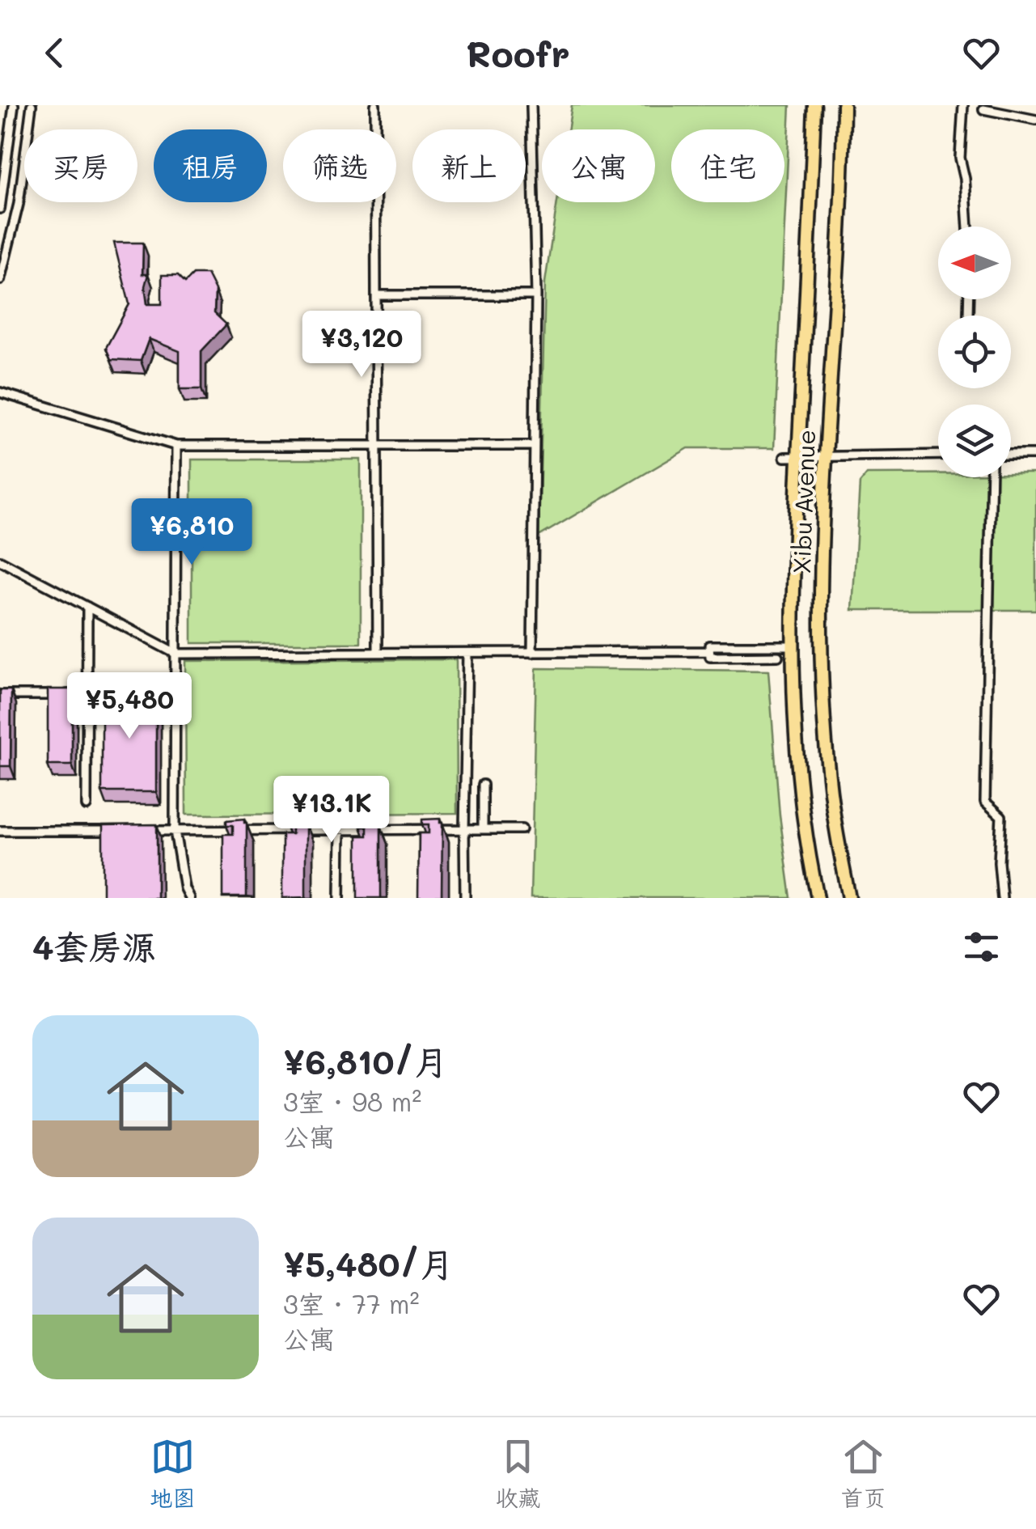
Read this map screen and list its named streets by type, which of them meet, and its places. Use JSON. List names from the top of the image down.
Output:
{
  "streets": {
    "main road": ["Xibu Avenue"]
  },
  "north": "left",
  "page": {
    "header": "Roofr",
    "chip": [
      "买房",
      "租房",
      "筛选",
      "新上",
      "公寓",
      "住宅"
    ],
    "price": [
      "¥3,120",
      "¥6,810",
      "¥5,480",
      "¥13.1K"
    ],
    "heading": "4套房源",
    "list": [
      {
        "name": "¥6,810/月",
        "note": "3室 · 98 m² · 公寓"
      },
      {
        "name": "¥5,480/月",
        "note": "3室 · 77 m² · 公寓"
      }
    ],
    "tabs": ["地图", "收藏", "首页"]
  }
}
